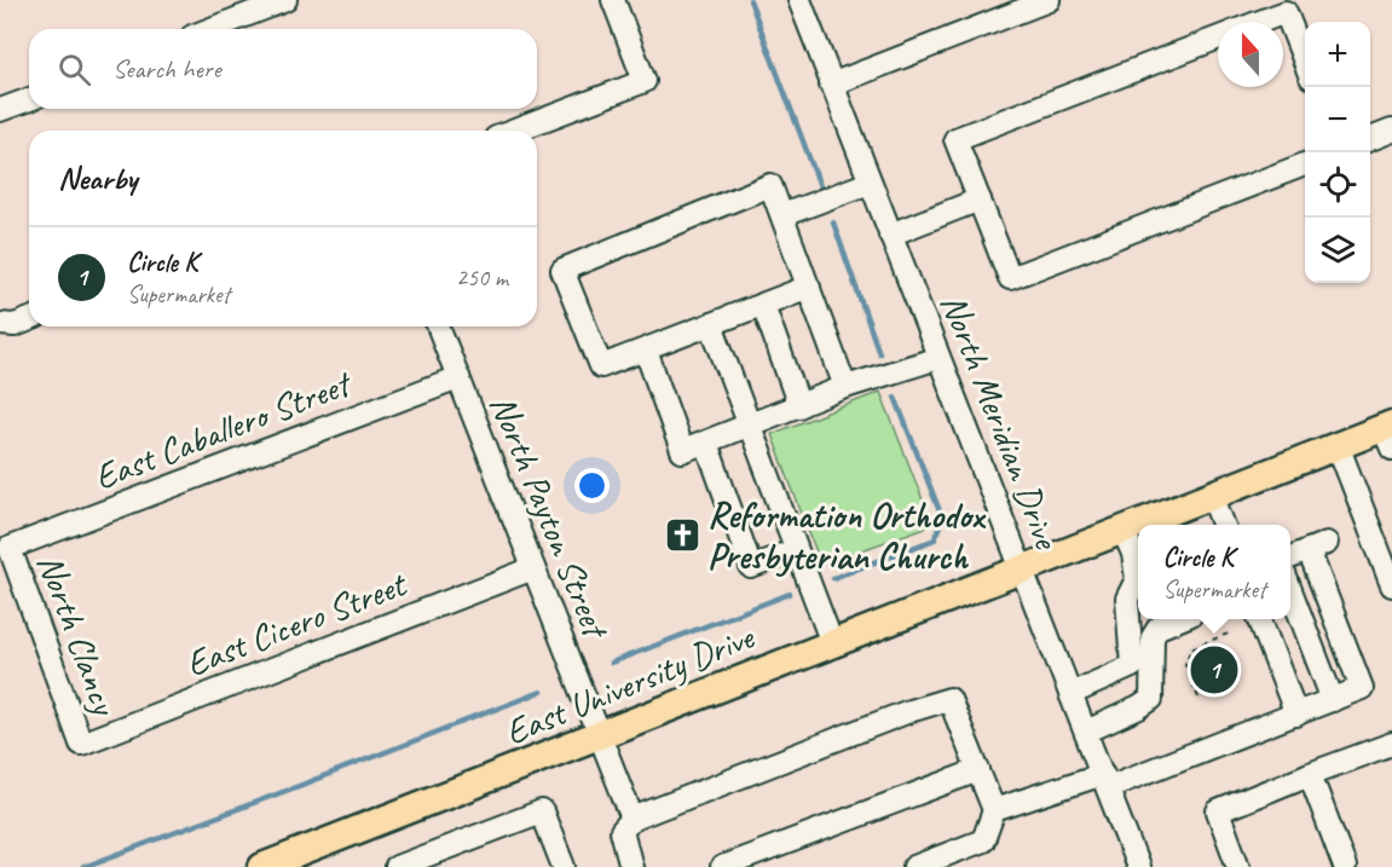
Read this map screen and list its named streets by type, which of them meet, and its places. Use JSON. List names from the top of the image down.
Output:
{
  "streets": {
    "main road": ["East University Drive"],
    "street": [
      "North Meridian Drive",
      "East Caballero Street",
      "North Payton Street",
      "East Cicero Street",
      "North Clancy"
    ]
  },
  "crossings": [
    ["North Meridian Drive", "East University Drive"],
    ["East Caballero Street", "North Payton Street"],
    ["East Caballero Street", "North Clancy"],
    ["North Payton Street", "East Cicero Street"],
    ["North Payton Street", "East University Drive"],
    ["East Cicero Street", "North Clancy"]
  ],
  "places": {
    "church": ["Reformation Orthodox Presbyterian Church"]
  },
  "north": "top",
  "page": {
    "map_buttons": ["+", "−"],
    "search": "Search here",
    "heading": "Nearby",
    "list": [
      {
        "mark": "1",
        "name": "Circle K",
        "note": "Supermarket",
        "value": "250 m"
      }
    ],
    "popup": ["Circle K", "Supermarket"],
    "pins": "1"
  }
}
